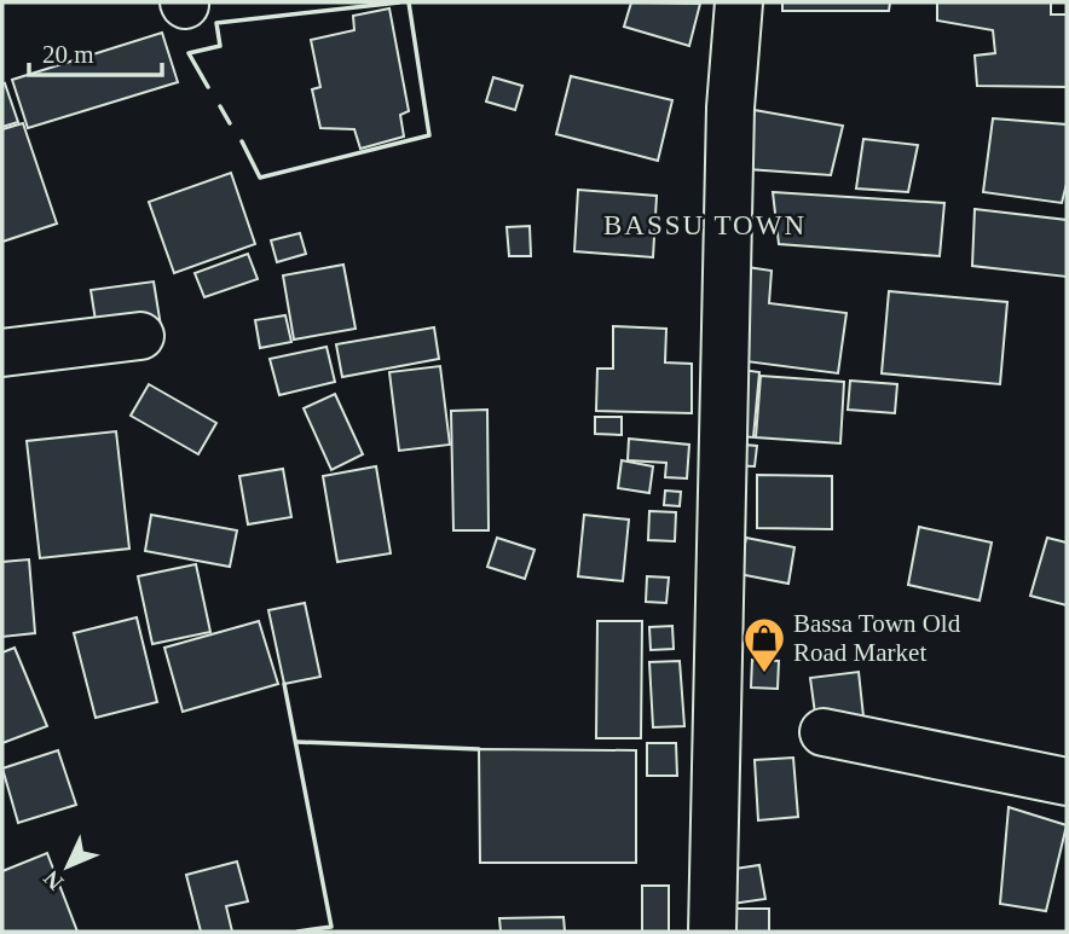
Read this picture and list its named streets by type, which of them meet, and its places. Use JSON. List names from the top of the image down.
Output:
{
  "districts": ["BASSU TOWN"],
  "places": {
    "shop": ["Bassa Town Old Road Market"]
  },
  "scale_bar": "20 m",
  "north": "bottom left"
}
